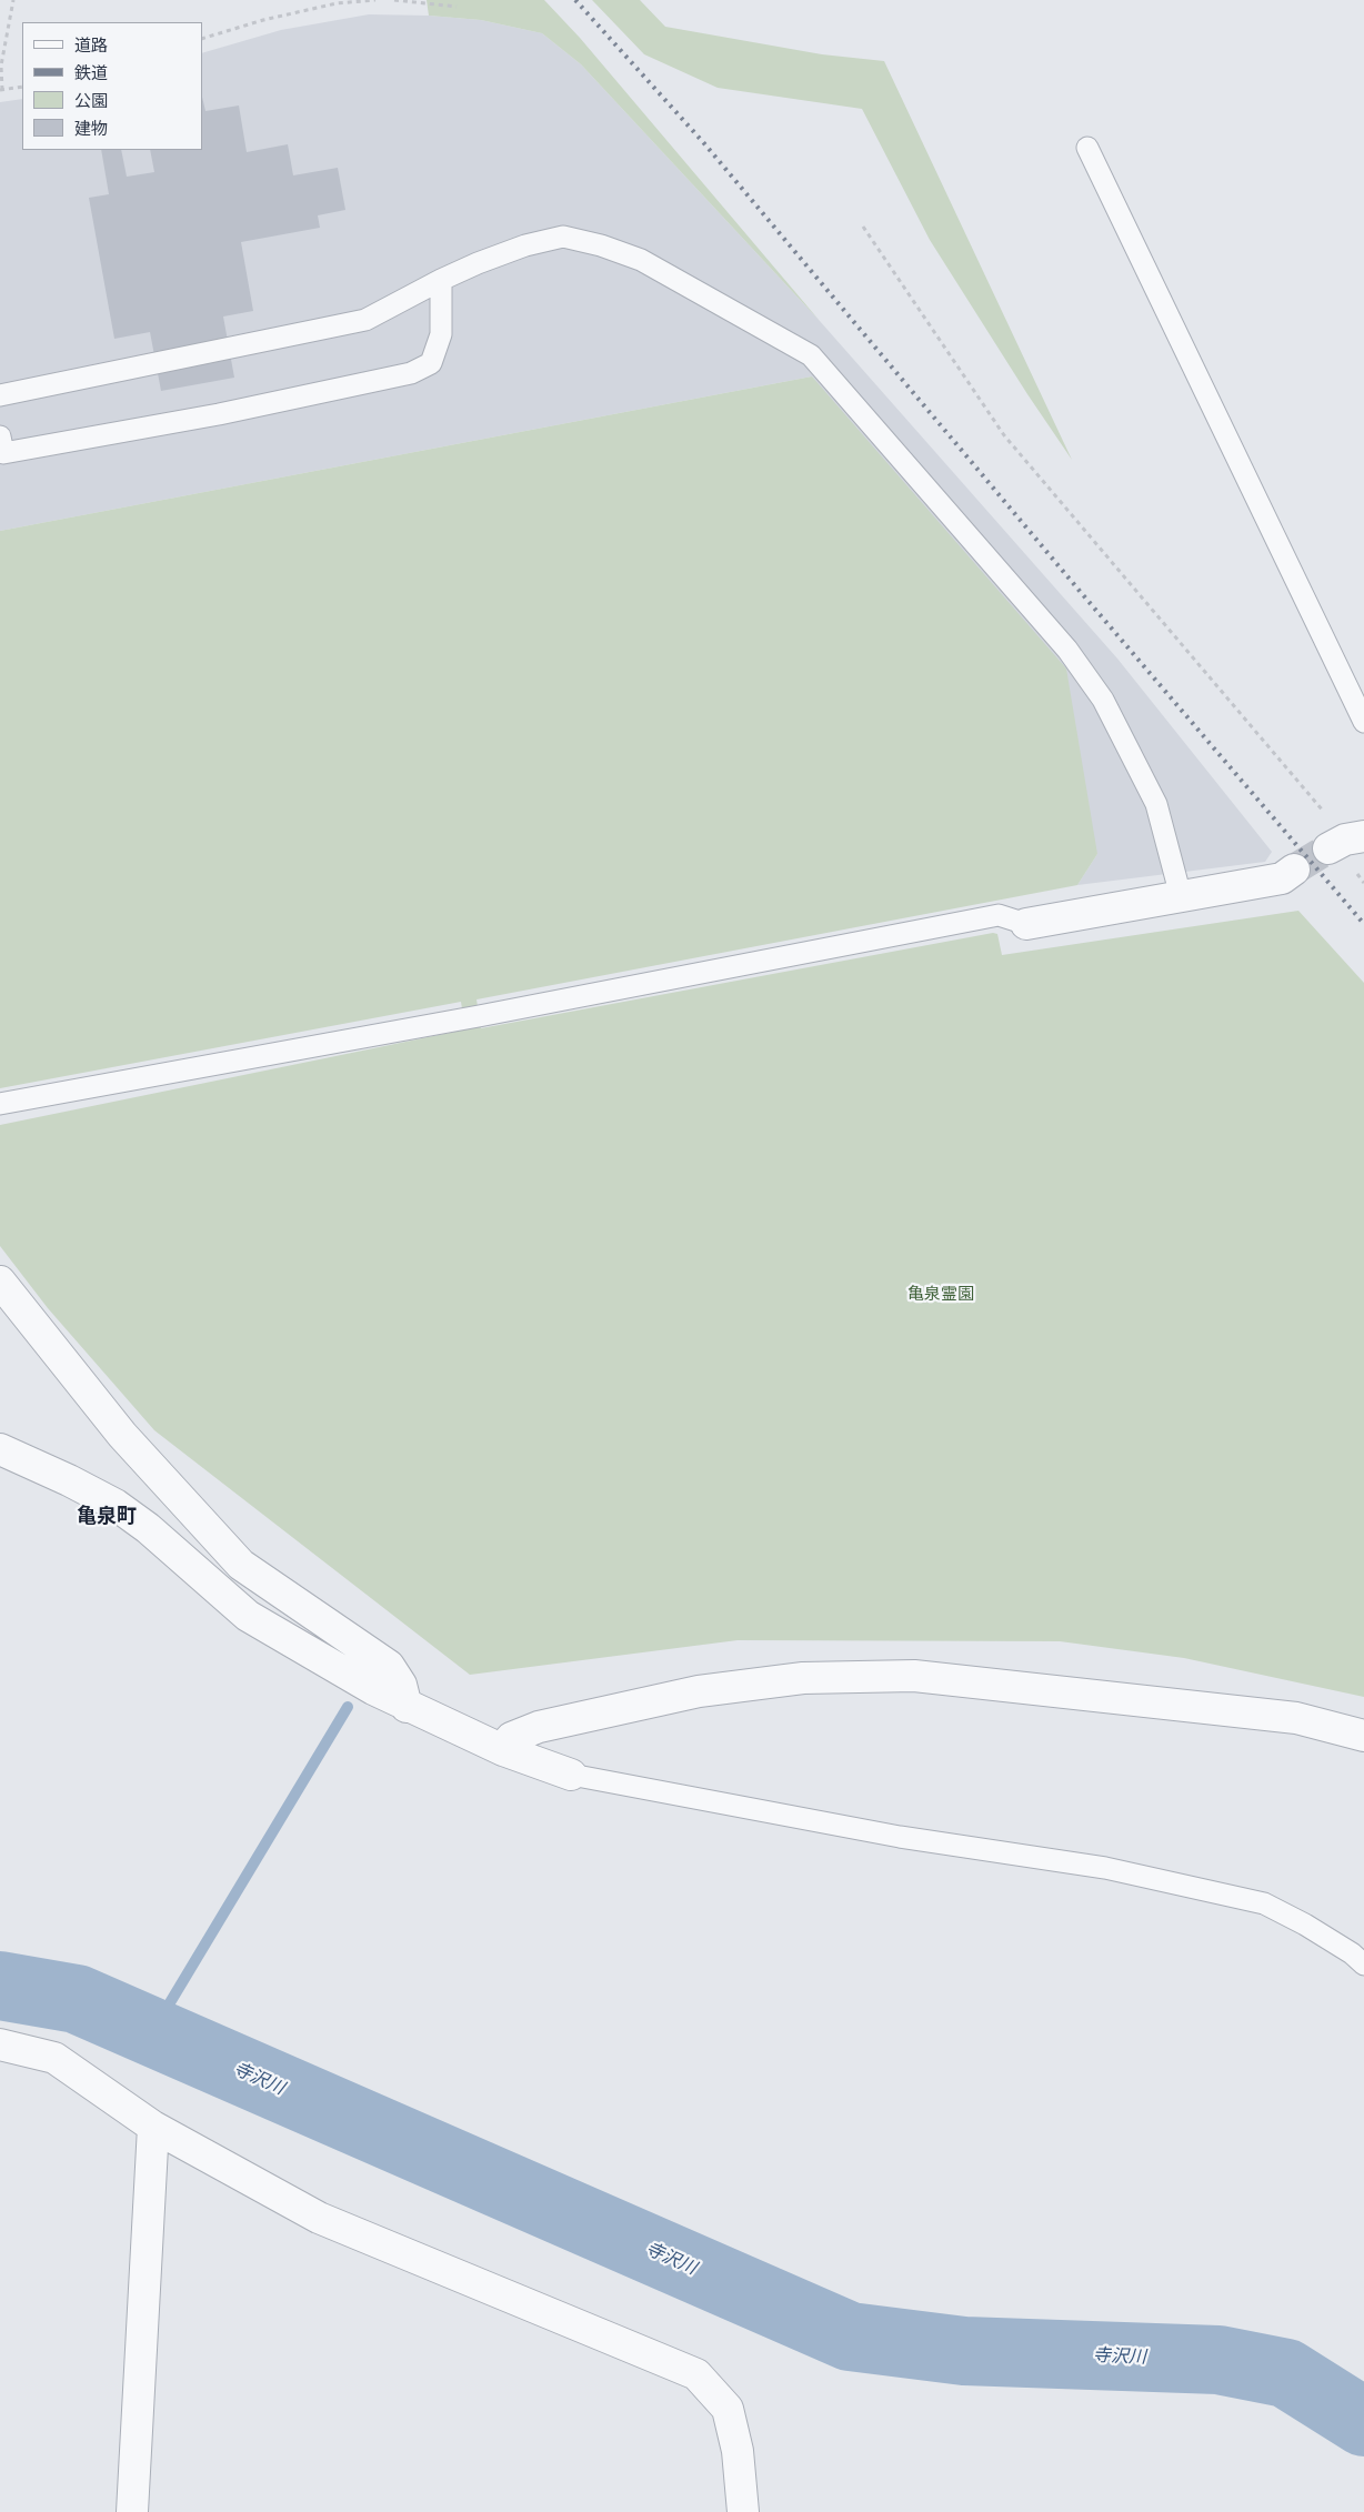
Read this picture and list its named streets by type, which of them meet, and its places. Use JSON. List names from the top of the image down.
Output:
{
  "districts": ["亀泉町"],
  "water": ["寺沢川"],
  "parks": ["亀泉霊園"],
  "legend": [
    "道路",
    "鉄道",
    "公園",
    "建物"
  ]
}
